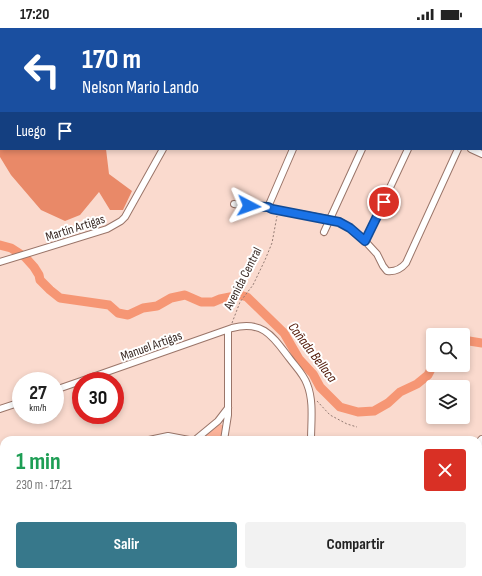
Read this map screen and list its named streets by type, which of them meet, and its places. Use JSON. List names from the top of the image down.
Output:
{
  "streets": {
    "street": ["Martín Artigas", "Manuel Artigas"],
    "path": ["Avenida Central"]
  },
  "crossings": [
    ["Avenida Central", "Manuel Artigas"]
  ],
  "water": ["Cañada Bellaca"],
  "page": {
    "status": "17:20",
    "turn": ["170 m", "Nelson Mario Lando"],
    "then": "Luego",
    "speed": "27 km/h",
    "limit": "30",
    "heading": ["1 min", "230 m · 17:21"],
    "buttons": ["Salir", "Compartir"]
  }
}
